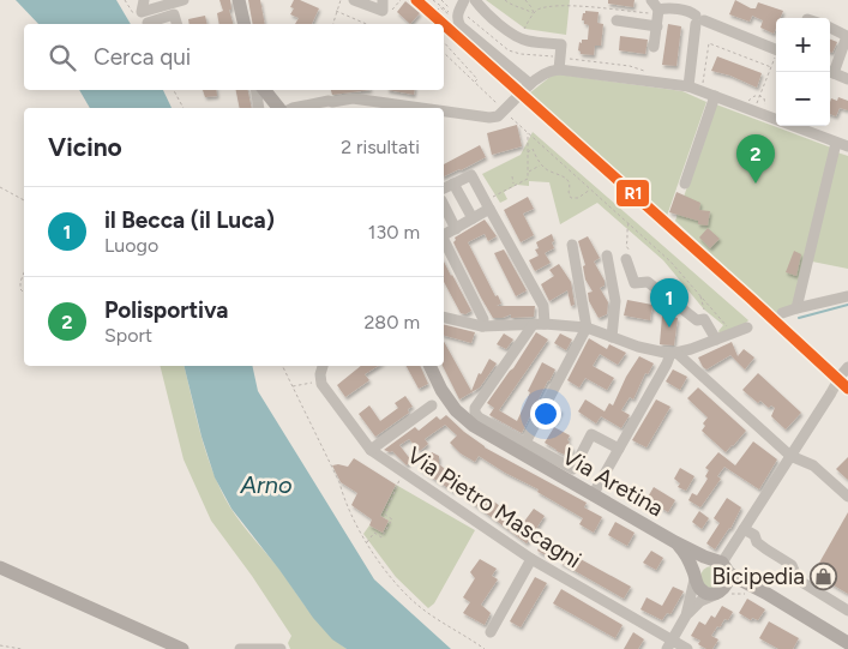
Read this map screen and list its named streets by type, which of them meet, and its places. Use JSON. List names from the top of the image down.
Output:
{
  "streets": {
    "main road": ["Via Aretina"],
    "street": ["Via Pietro Mascagni"]
  },
  "water": ["Arno"],
  "places": {
    "shop": ["Bicipedia"]
  },
  "lines": ["transit line R1"],
  "page": {
    "map_buttons": ["+", "−"],
    "search": "Cerca qui",
    "heading": ["Vicino", "2 risultati"],
    "pins": ["2", "1"],
    "list": [
      {
        "mark": "1",
        "name": "il Becca (il Luca)",
        "note": "Luogo",
        "value": "130 m"
      },
      {
        "mark": "2",
        "name": "Polisportiva",
        "note": "Sport",
        "value": "280 m"
      }
    ]
  }
}
